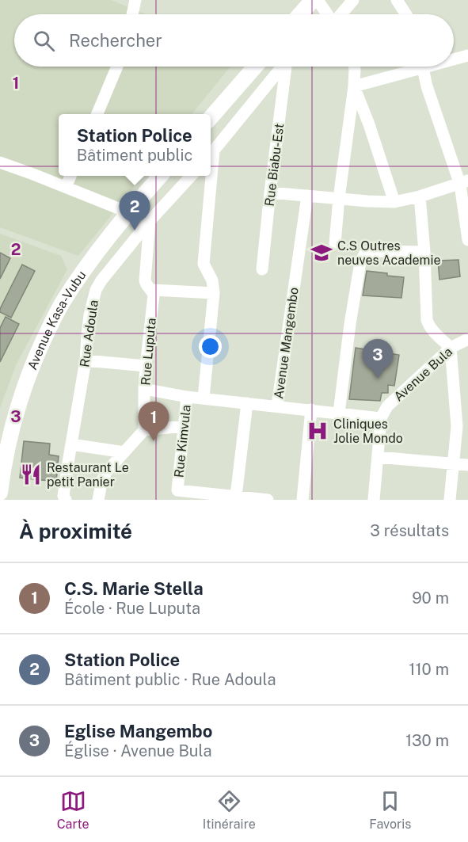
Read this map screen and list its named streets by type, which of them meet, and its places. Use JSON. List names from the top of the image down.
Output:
{
  "streets": {
    "main road": ["Avenue Kasa-Vubu"],
    "street": [
      "Rue Biabu-Est",
      "Rue Adoula",
      "Avenue Mangembo",
      "Rue Luputa",
      "Avenue Bula",
      "Rue Kimvula"
    ]
  },
  "crossings": [
    ["Rue Adoula", "Rue Luputa"]
  ],
  "places": {
    "school or university": ["C.S Outres neuves Academie"],
    "hospital": ["Cliniques Jolie Mondo"],
    "restaurant": ["Restaurant Le petit Panier"]
  },
  "page": {
    "search": "Rechercher",
    "popup": ["Station Police", "Bâtiment public"],
    "pins": ["2", "3", "1"],
    "heading": ["À proximité", "3 résultats"],
    "list": [
      {
        "mark": "1",
        "name": "C.S. Marie Stella",
        "note": "École · Rue Luputa",
        "value": "90 m"
      },
      {
        "mark": "2",
        "name": "Station Police",
        "note": "Bâtiment public · Rue Adoula",
        "value": "110 m"
      },
      {
        "mark": "3",
        "name": "Eglise Mangembo",
        "note": "Église · Avenue Bula",
        "value": "130 m"
      }
    ],
    "nav": ["Carte", "Itinéraire", "Favoris"]
  },
  "grid": {
    "rows": ["1", "2", "3"]
  }
}
